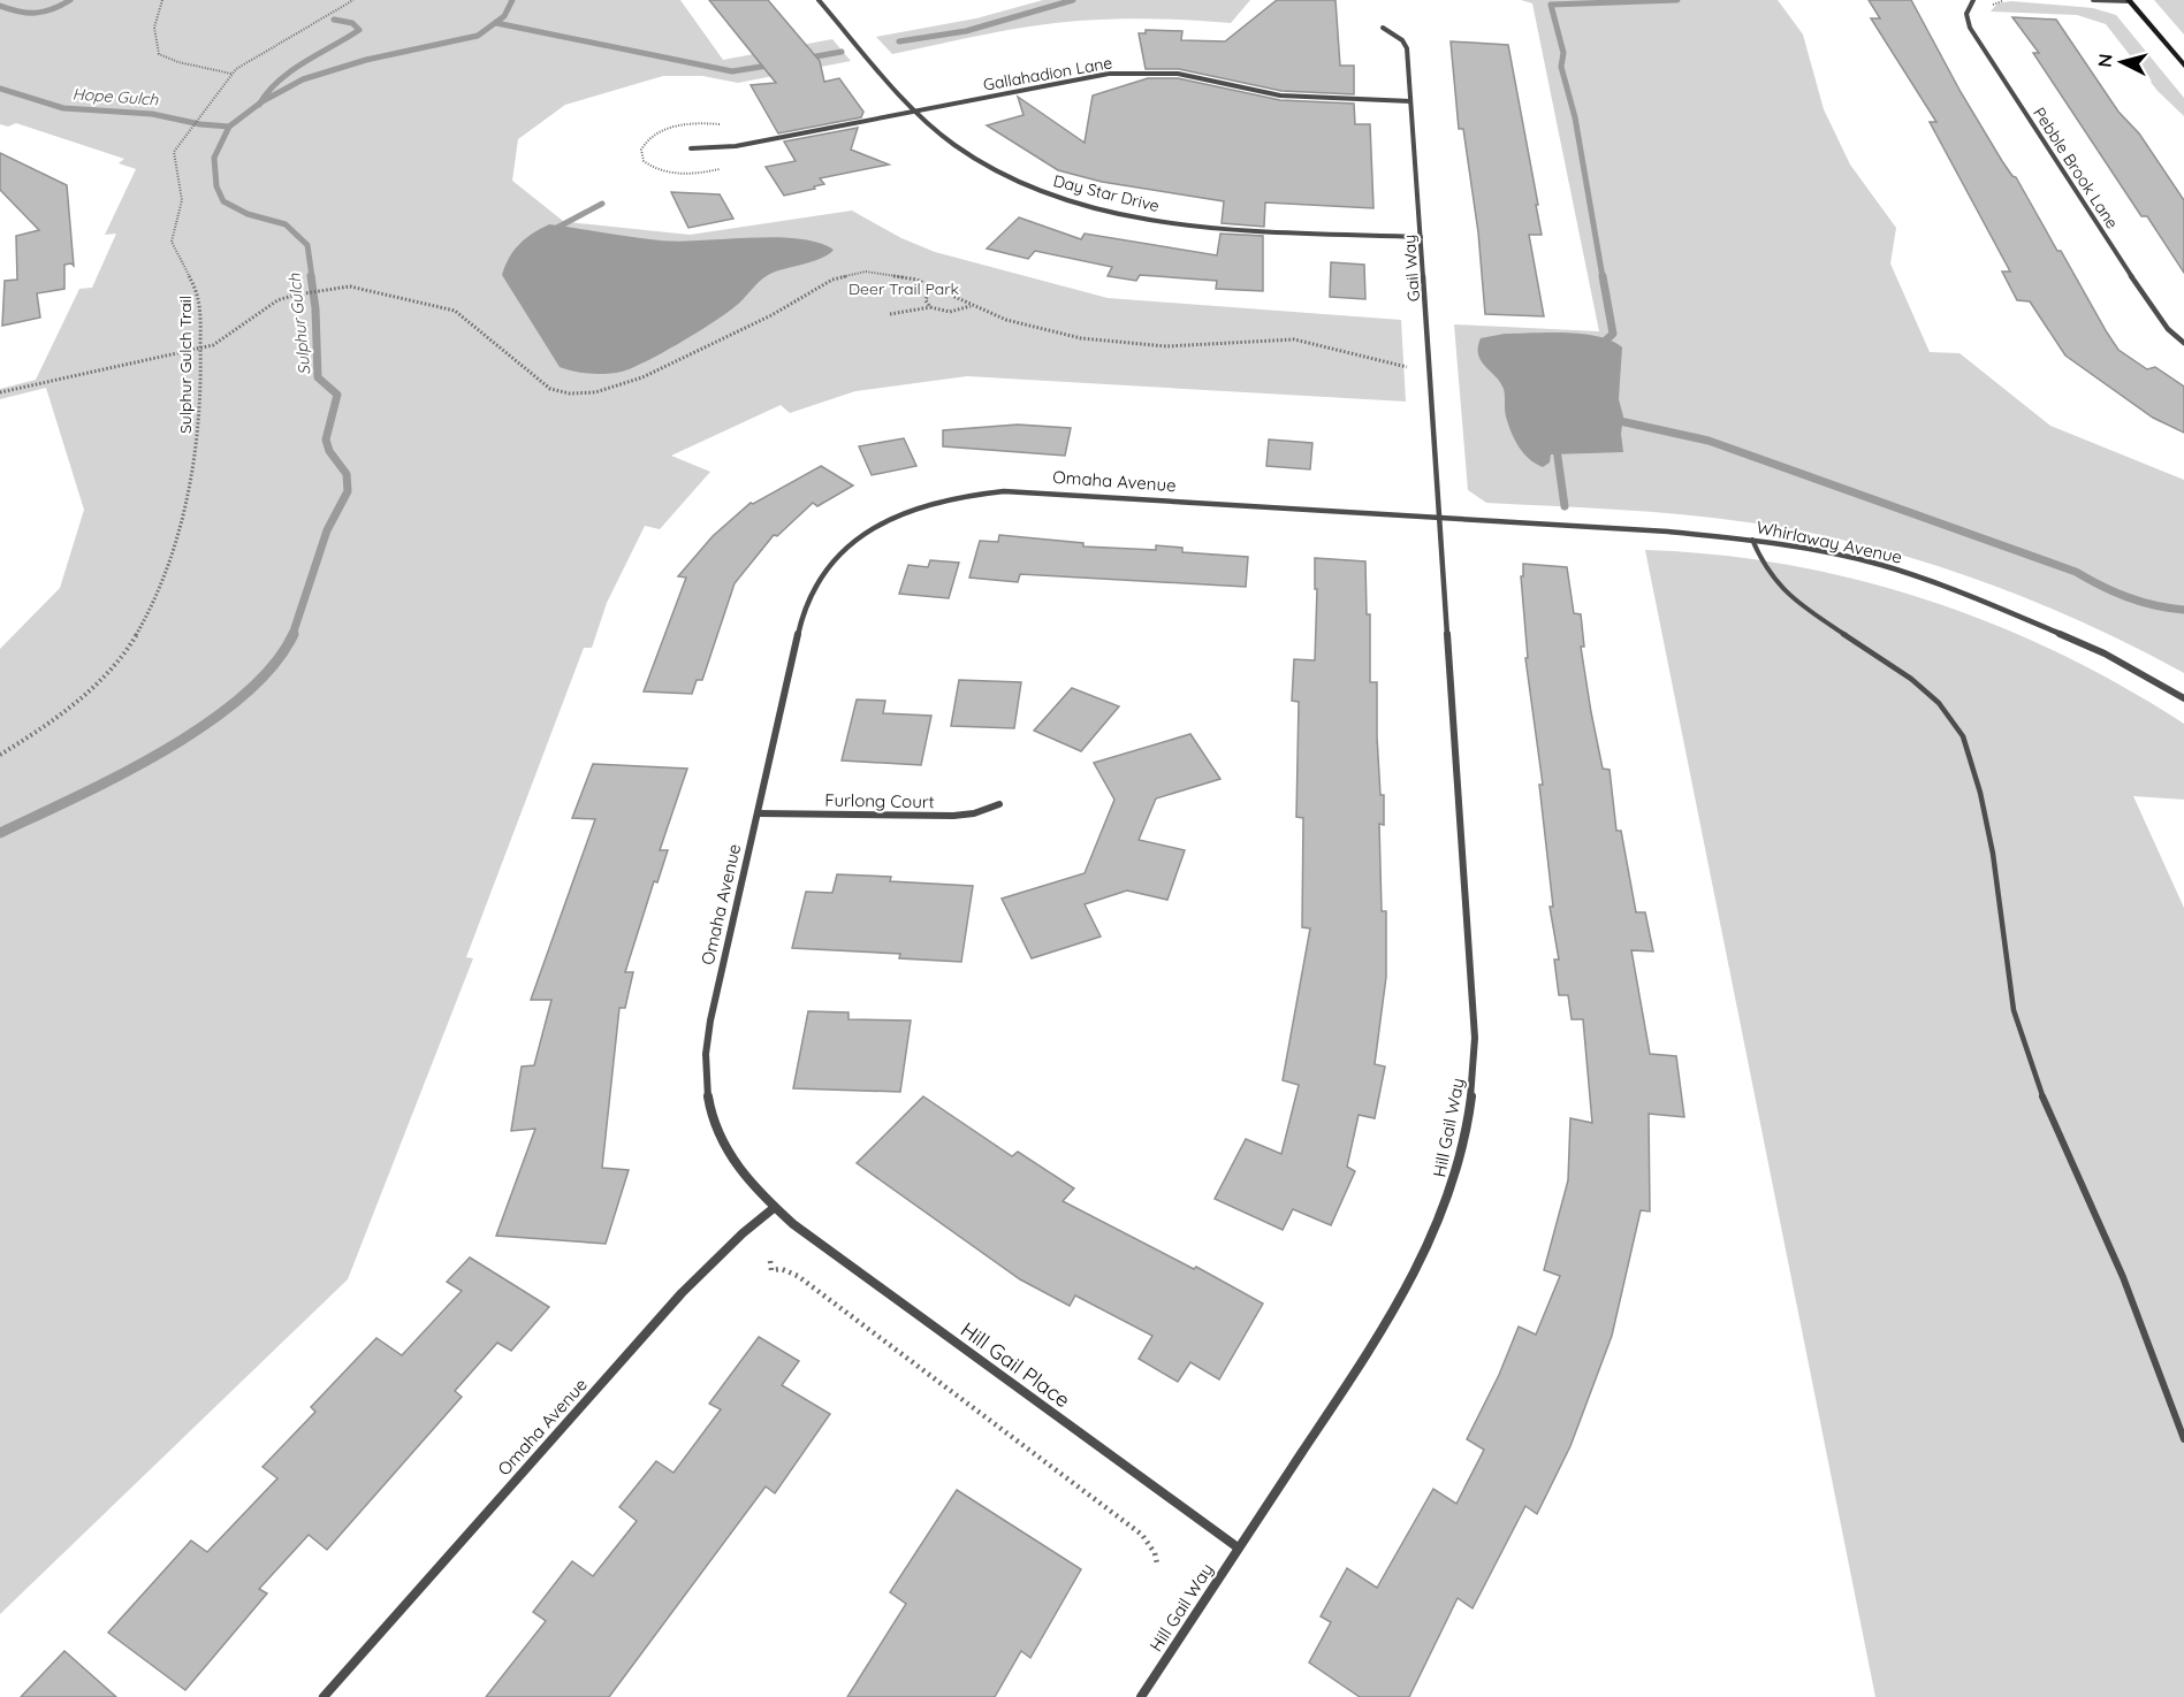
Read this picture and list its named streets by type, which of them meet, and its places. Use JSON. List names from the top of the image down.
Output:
{
  "streets": {
    "street": [
      "Gallahadion Lane",
      "Pebble Brook Lane",
      "Day Star Drive",
      "Gail Way",
      "Omaha Avenue",
      "Whirlaway Avenue",
      "Furlong Court",
      "Hill Gail Way",
      "Hill Gail Place"
    ],
    "path": ["Sulphur Gulch Trail"]
  },
  "crossings": [
    ["Gallahadion Lane", "Day Star Drive"],
    ["Gallahadion Lane", "Gail Way"],
    ["Day Star Drive", "Gail Way"],
    ["Gail Way", "Omaha Avenue"],
    ["Gail Way", "Whirlaway Avenue"],
    ["Gail Way", "Hill Gail Way"],
    ["Omaha Avenue", "Whirlaway Avenue"],
    ["Omaha Avenue", "Furlong Court"],
    ["Omaha Avenue", "Hill Gail Way"],
    ["Omaha Avenue", "Hill Gail Place"],
    ["Whirlaway Avenue", "Hill Gail Way"],
    ["Hill Gail Way", "Hill Gail Place"]
  ],
  "water": ["Hope Gulch", "Sulphur Gulch"],
  "parks": ["Deer Trail Park"],
  "north": "left"
}
